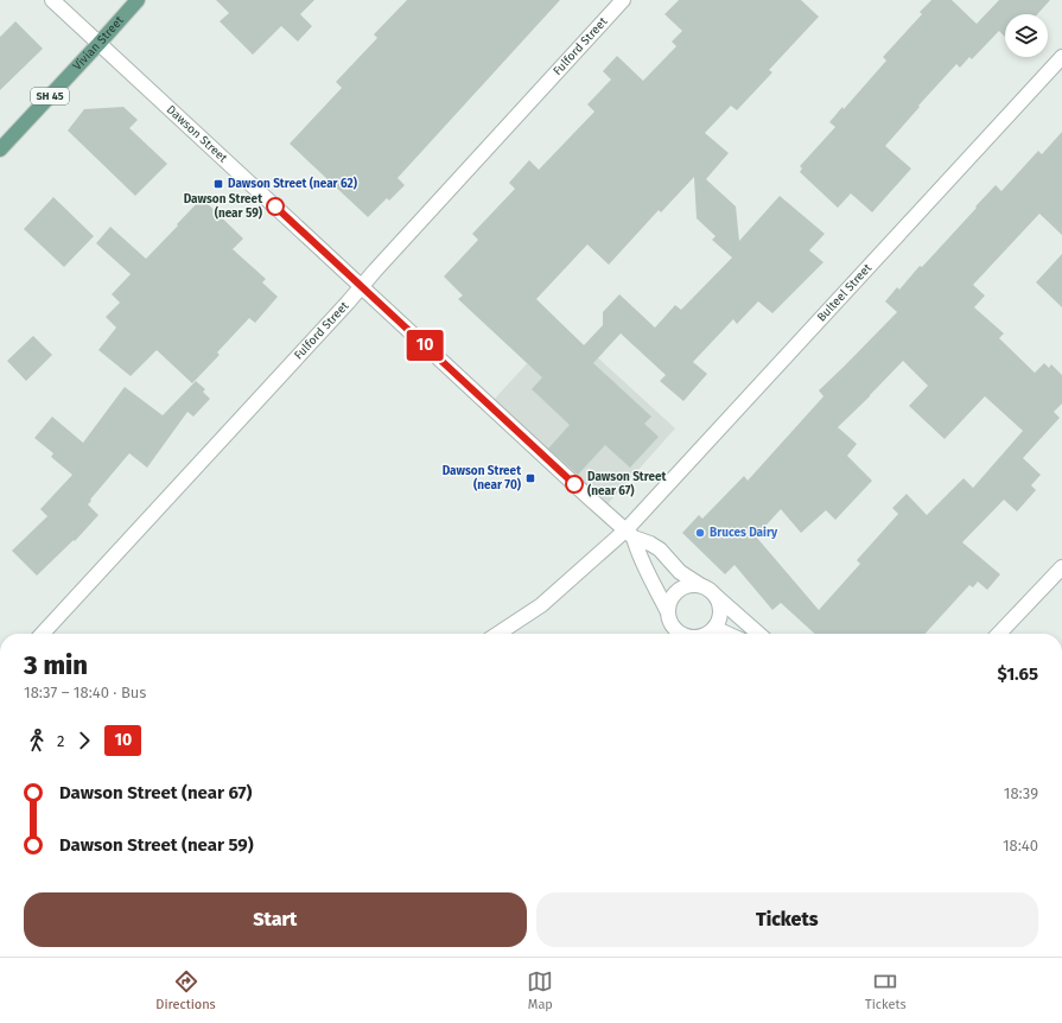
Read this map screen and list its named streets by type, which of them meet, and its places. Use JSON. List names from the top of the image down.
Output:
{
  "streets": {
    "main road": ["Vivian Street", "SH 45"],
    "street": ["Fulford Street", "Dawson Street", "Bulteel Street"]
  },
  "crossings": [
    ["Vivian Street", "Dawson Street"],
    ["Fulford Street", "Dawson Street"],
    ["Dawson Street", "Bulteel Street"]
  ],
  "places": {
    "transit": ["Dawson Street (near 62)", "Dawson Street (near 70)"],
    "other": ["Dawson Street (near 59)", "Dawson Street (near 67)", "Bruces Dairy"]
  },
  "lines": ["bus line 10"],
  "page": {
    "on_map": "10",
    "heading": ["3 min", "18:37 – 18:40 · Bus", "$1.65"],
    "legs": ["2", "10"],
    "list": [
      {
        "name": "Dawson Street (near 67)",
        "value": "18:39"
      },
      {
        "name": "Dawson Street (near 59)",
        "value": "18:40"
      }
    ],
    "buttons": ["Start", "Tickets"],
    "tabs": ["Directions", "Map", "Tickets"]
  }
}
